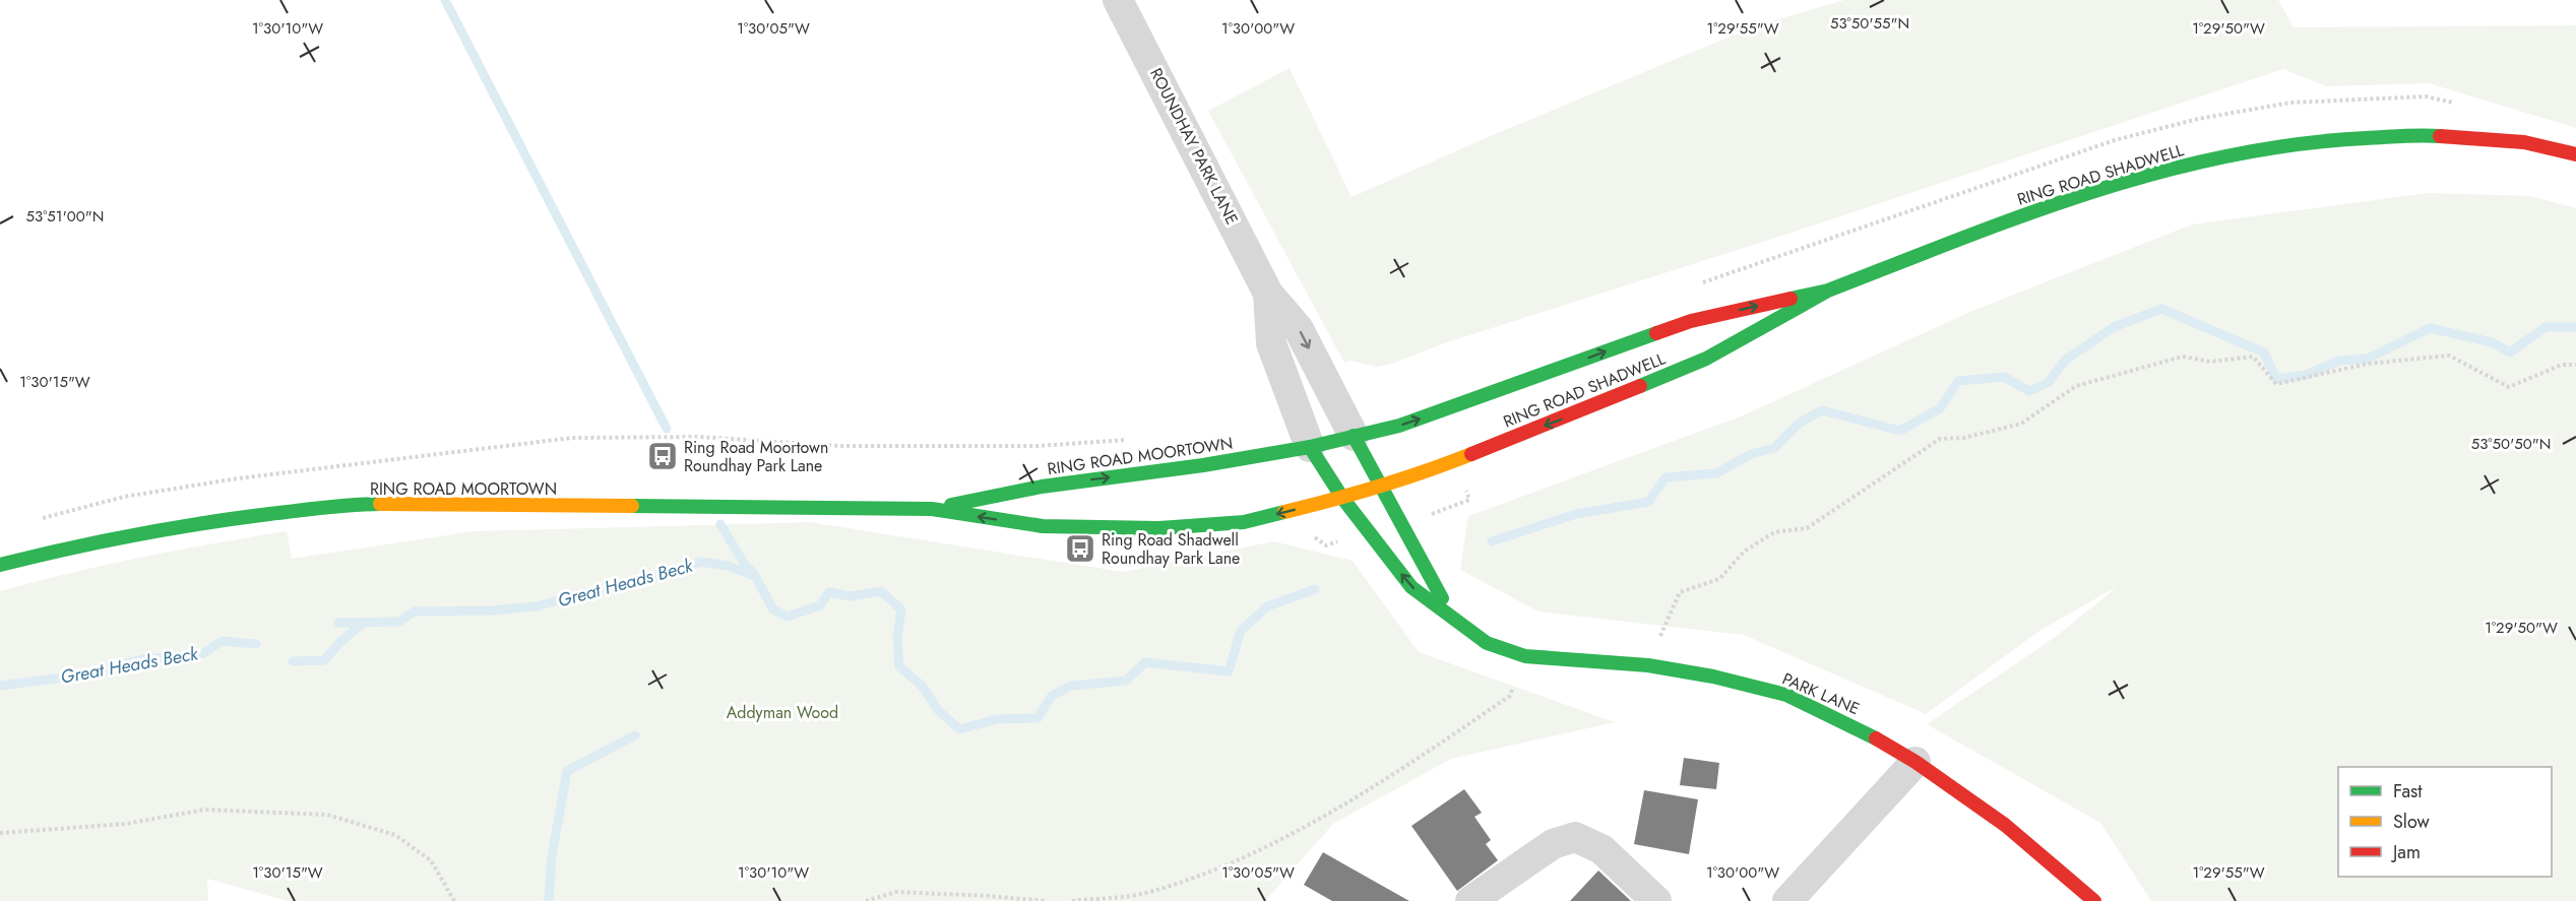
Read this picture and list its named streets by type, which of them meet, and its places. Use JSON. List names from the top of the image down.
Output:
{
  "streets": {
    "main road": ["RING ROAD SHADWELL", "RING ROAD MOORTOWN", "PARK LANE"],
    "street": ["ROUNDHAY PARK LANE"]
  },
  "crossings": [
    ["ROUNDHAY PARK LANE", "RING ROAD SHADWELL"],
    ["ROUNDHAY PARK LANE", "RING ROAD MOORTOWN"],
    ["ROUNDHAY PARK LANE", "PARK LANE"],
    ["RING ROAD SHADWELL", "RING ROAD MOORTOWN"],
    ["RING ROAD SHADWELL", "PARK LANE"],
    ["RING ROAD MOORTOWN", "PARK LANE"]
  ],
  "water": ["Great Heads Beck"],
  "parks": ["Addyman Wood"],
  "places": {
    "bus stop": ["Ring Road Moortown Roundhay Park Lane", "Ring Road Shadwell Roundhay Park Lane"]
  },
  "legend": ["Fast", "Slow", "Jam"],
  "coordinates": [
    "53°50'55\"N",
    "1°30'10\"W",
    "1°30'05\"W",
    "1°30'00\"W",
    "1°29'55\"W",
    "1°29'50\"W",
    "53°51'00\"N",
    "1°30'15\"W",
    "53°50'50\"N"
  ]
}
